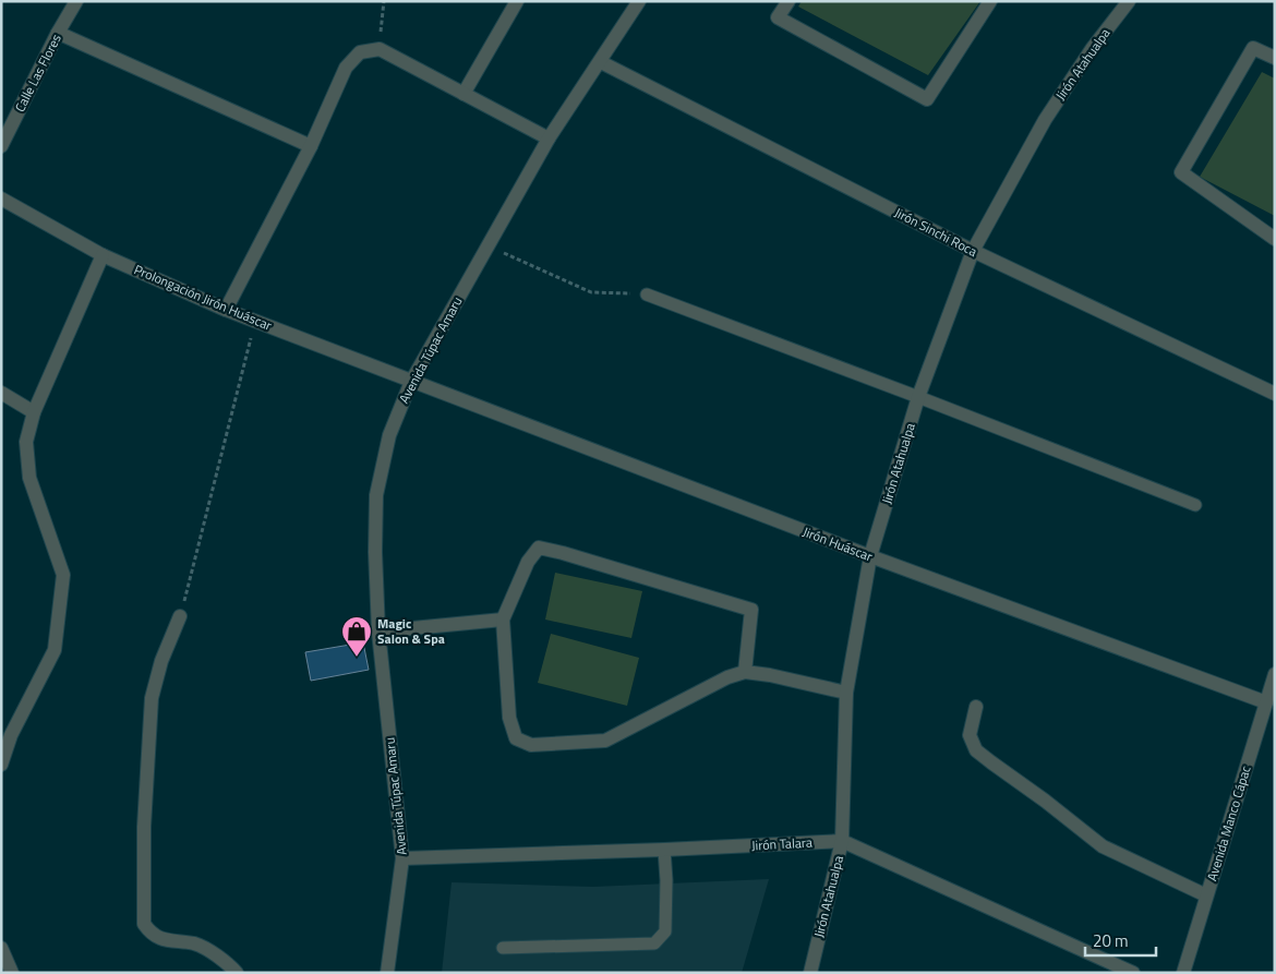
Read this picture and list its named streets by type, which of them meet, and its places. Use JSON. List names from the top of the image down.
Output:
{
  "streets": {
    "street": [
      "Jirón Atahualpa",
      "Calle Las Flores",
      "Jirón Sinchi Roca",
      "Prolongación Jirón Huáscar",
      "Avenida Túpac Amaru",
      "Jirón Huáscar",
      "Avenida Manco Cápac",
      "Jirón Talara"
    ]
  },
  "crossings": [
    ["Jirón Atahualpa", "Jirón Sinchi Roca"],
    ["Jirón Atahualpa", "Jirón Huáscar"],
    ["Jirón Atahualpa", "Jirón Talara"],
    ["Jirón Sinchi Roca", "Avenida Túpac Amaru"],
    ["Prolongación Jirón Huáscar", "Avenida Túpac Amaru"],
    ["Prolongación Jirón Huáscar", "Jirón Huáscar"],
    ["Avenida Túpac Amaru", "Jirón Huáscar"],
    ["Avenida Túpac Amaru", "Jirón Talara"],
    ["Jirón Huáscar", "Avenida Manco Cápac"]
  ],
  "places": {
    "shop": ["Magic Salon & Spa"]
  },
  "scale_bar": "20 m"
}
